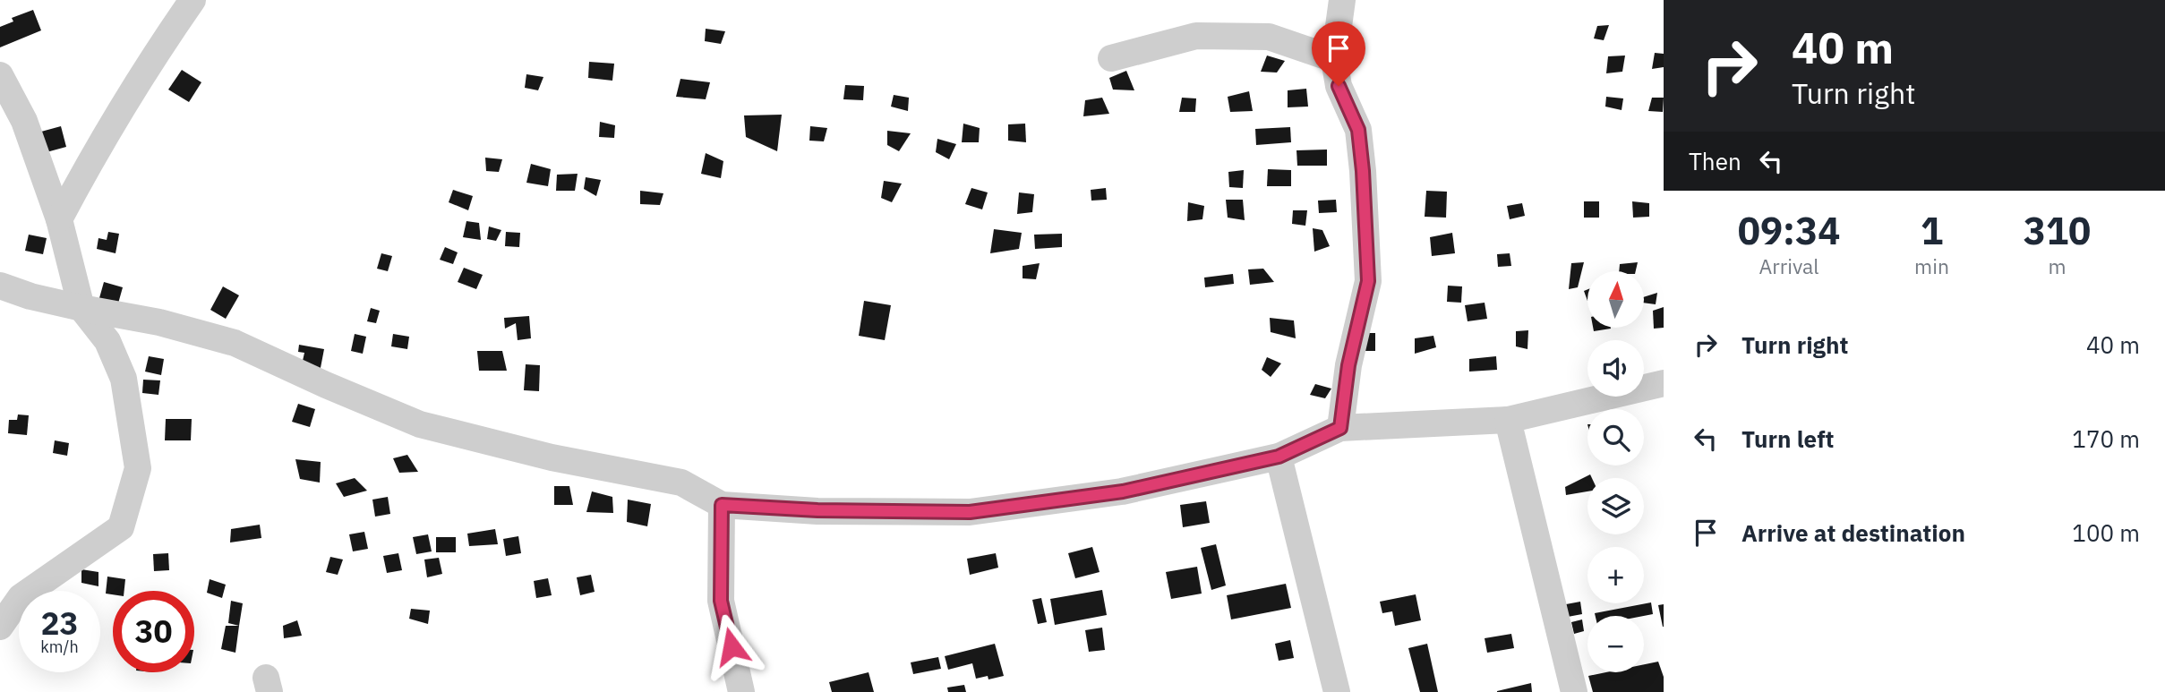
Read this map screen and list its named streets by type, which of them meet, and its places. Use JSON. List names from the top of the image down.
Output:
{
  "north": "top",
  "page": {
    "turn": ["40 m", "Turn right"],
    "then": "Then",
    "eta": [
      "09:34",
      "Arrival",
      "1",
      "min",
      "310",
      "m"
    ],
    "map_buttons": ["+", "−"],
    "list": [
      {
        "name": "Turn right",
        "value": "40 m"
      },
      {
        "name": "Turn left",
        "value": "170 m"
      },
      {
        "name": "Arrive at destination",
        "value": "100 m"
      }
    ],
    "speed": "23 km/h",
    "limit": "30"
  }
}
